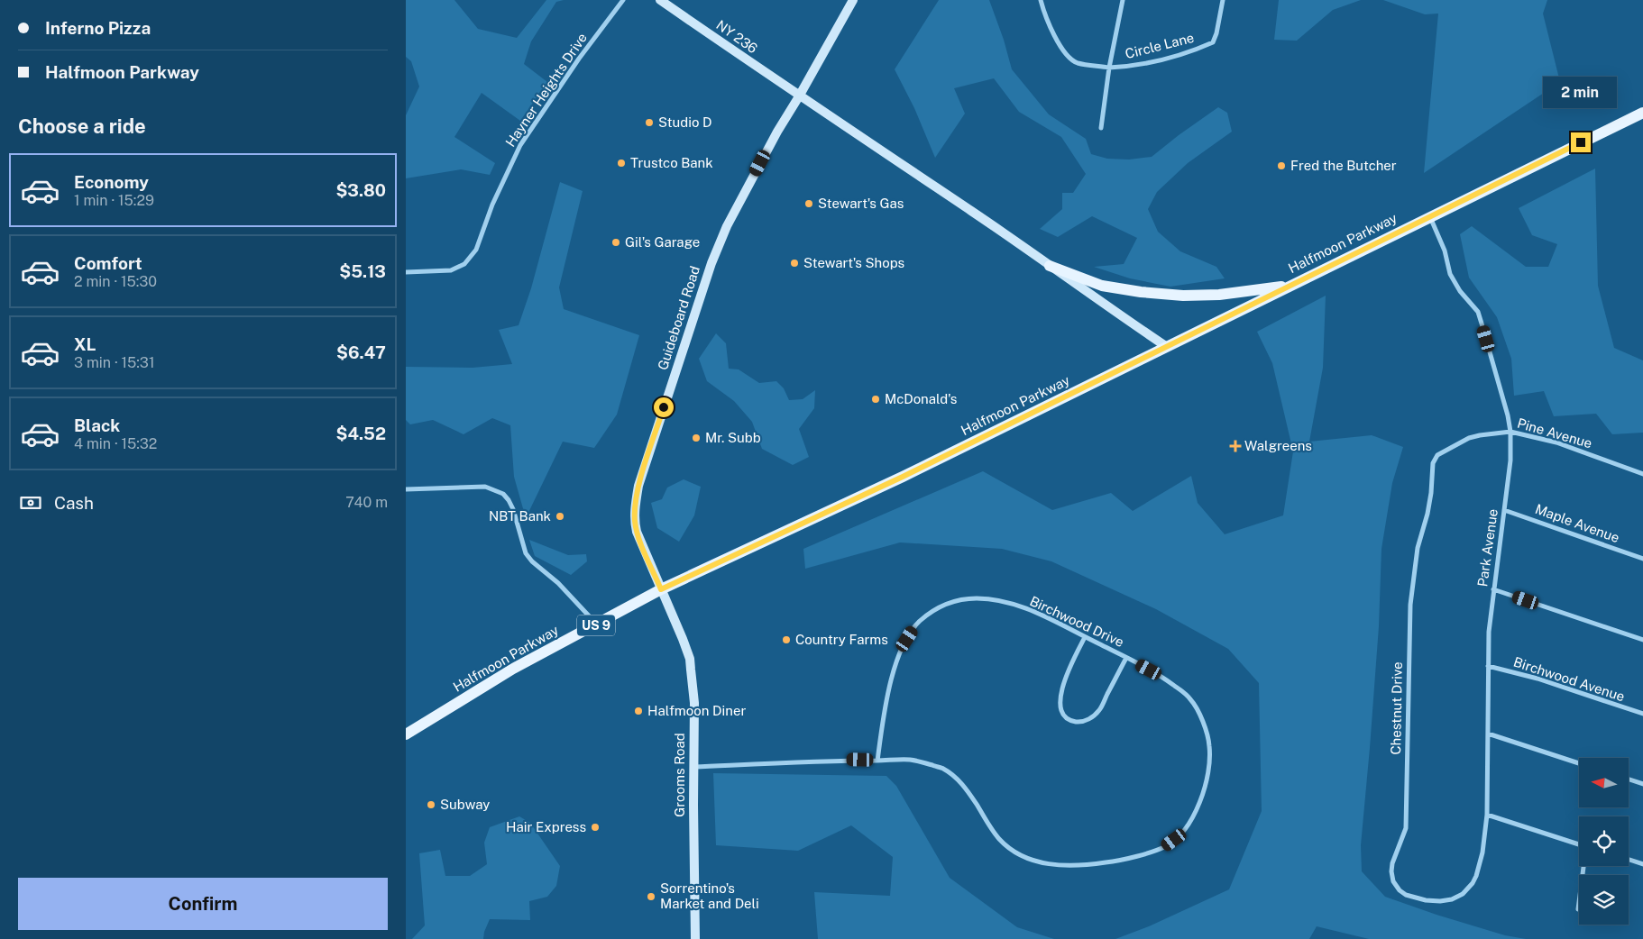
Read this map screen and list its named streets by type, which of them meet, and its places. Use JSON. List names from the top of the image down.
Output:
{
  "streets": {
    "main road": ["Halfmoon Parkway", "US 9"],
    "street": [
      "NY 236",
      "Circle Lane",
      "Hayner Heights Drive",
      "Guideboard Road",
      "Pine Avenue",
      "Maple Avenue",
      "Park Avenue",
      "Birchwood Drive",
      "Birchwood Avenue",
      "Chestnut Drive",
      "Grooms Road"
    ]
  },
  "crossings": [
    ["NY 236", "Halfmoon Parkway"],
    ["NY 236", "Guideboard Road"],
    ["Halfmoon Parkway", "Guideboard Road"],
    ["Halfmoon Parkway", "Park Avenue"],
    ["Halfmoon Parkway", "Grooms Road"],
    ["Guideboard Road", "Grooms Road"],
    ["Pine Avenue", "Park Avenue"],
    ["Pine Avenue", "Chestnut Drive"],
    ["Maple Avenue", "Park Avenue"],
    ["Park Avenue", "Birchwood Avenue"],
    ["Park Avenue", "Chestnut Drive"],
    ["Birchwood Drive", "Grooms Road"]
  ],
  "places": {
    "other": [
      "Studio D",
      "Trustco Bank",
      "Fred the Butcher",
      "Stewart's Gas",
      "Gil's Garage",
      "Stewart's Shops",
      "McDonald's",
      "Mr. Subb",
      "NBT Bank",
      "Country Farms",
      "Halfmoon Diner",
      "Subway",
      "Hair Express",
      "Sorrentino's Market and Deli"
    ],
    "health": ["Walgreens"]
  },
  "north": "left",
  "page": {
    "banner": ["Inferno Pizza", "Halfmoon Parkway"],
    "bubble": "2 min",
    "heading": "Choose a ride",
    "list": [
      {
        "name": "Economy",
        "note": "1 min · 15:29",
        "value": "$3.80"
      },
      {
        "name": "Comfort",
        "note": "2 min · 15:30",
        "value": "$5.13"
      },
      {
        "name": "XL",
        "note": "3 min · 15:31",
        "value": "$6.47"
      },
      {
        "name": "Black",
        "note": "4 min · 15:32",
        "value": "$4.52"
      }
    ],
    "pay": ["Cash", "740 m"],
    "buttons": "Confirm"
  }
}
